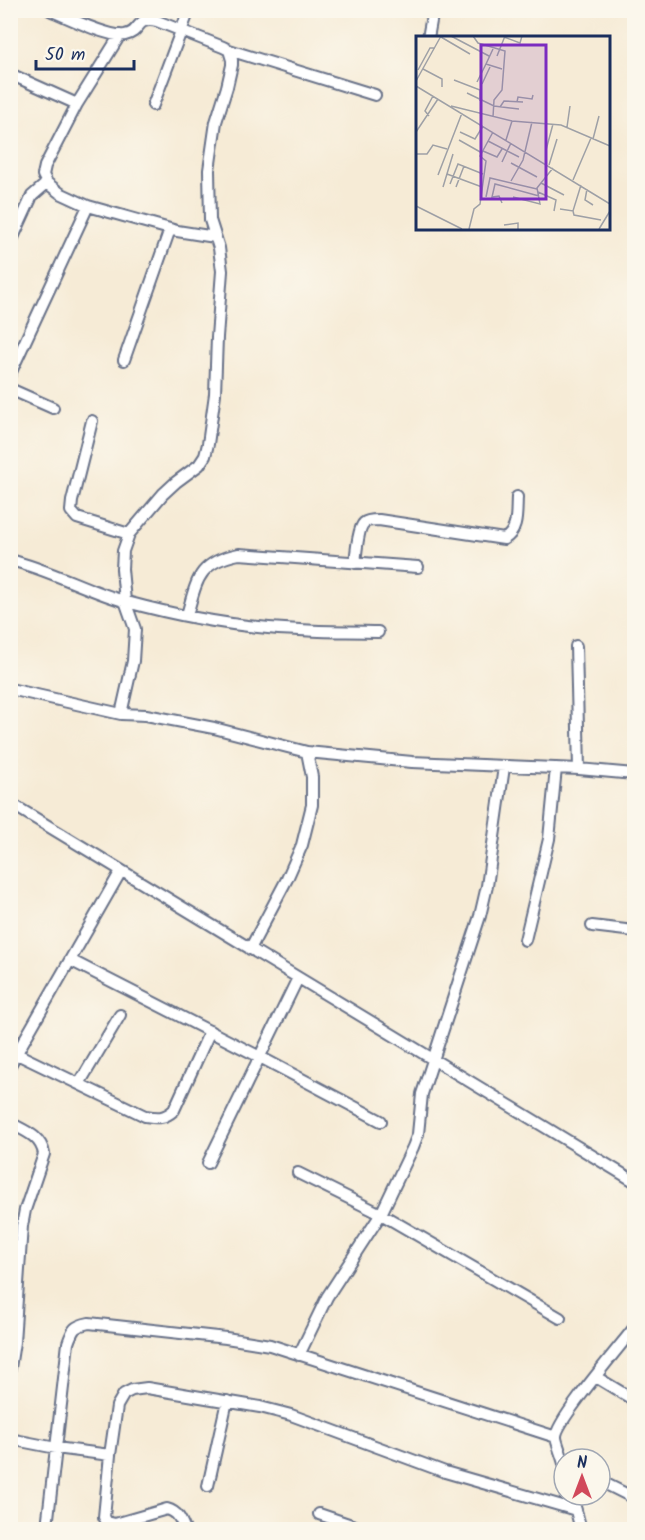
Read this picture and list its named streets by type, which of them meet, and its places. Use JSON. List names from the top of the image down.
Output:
{
  "scale_bar": "50 m",
  "north": "top"
}
